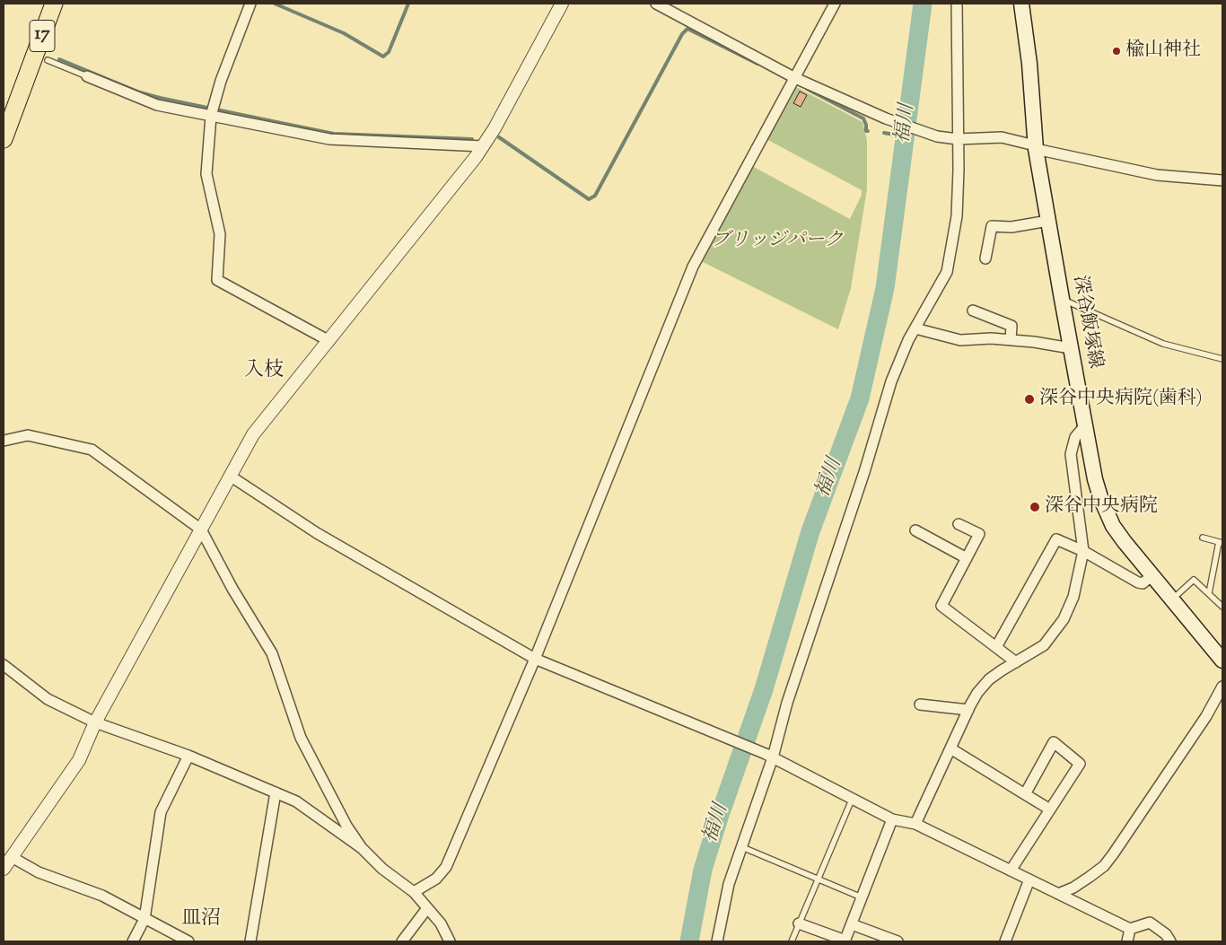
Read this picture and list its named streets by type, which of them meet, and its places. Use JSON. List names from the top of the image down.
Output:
{
  "streets": {
    "highway": ["17"],
    "main road": ["深谷飯塚線"]
  },
  "districts": ["入枝", "皿沼"],
  "water": ["福川"],
  "parks": ["ブリッジパーク"],
  "places": ["楡山神社", "深谷中央病院(歯科)", "深谷中央病院"]
}
